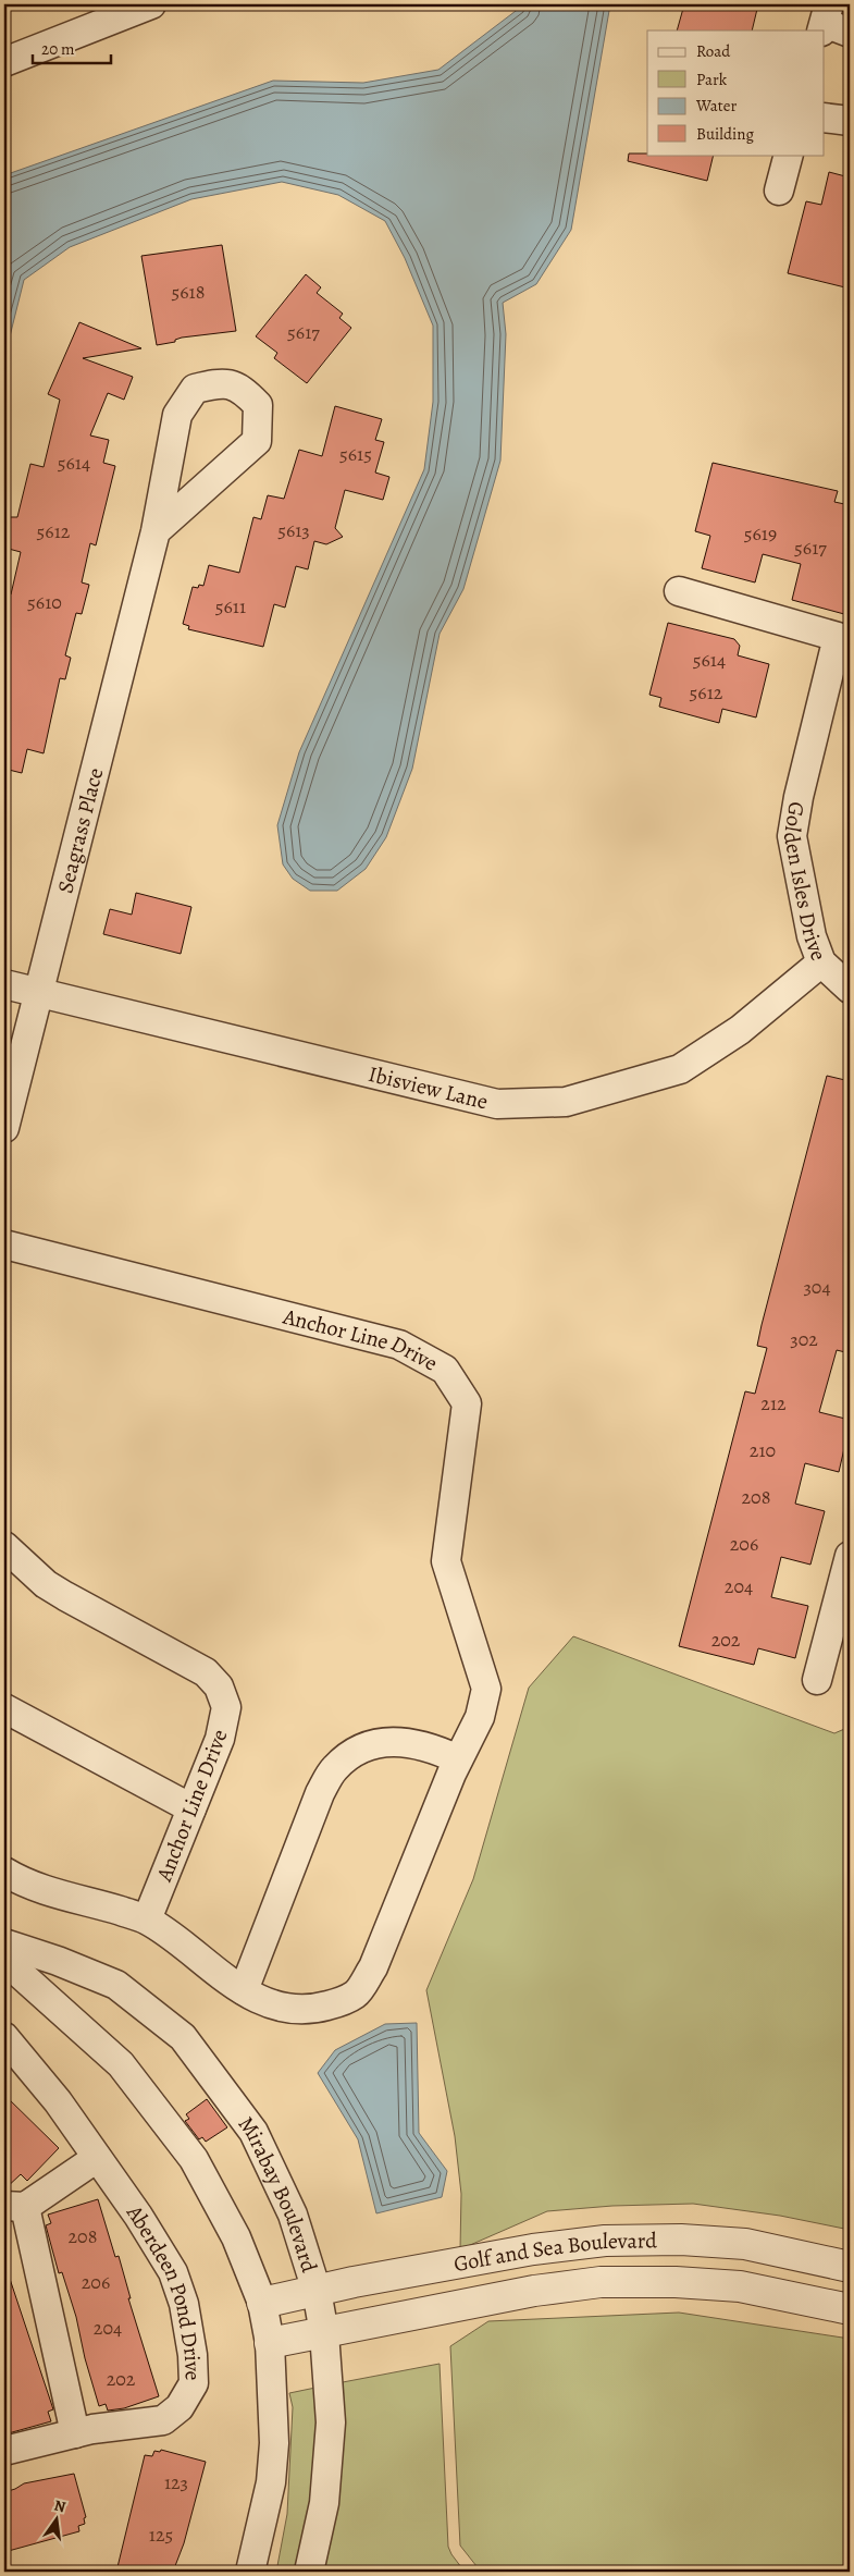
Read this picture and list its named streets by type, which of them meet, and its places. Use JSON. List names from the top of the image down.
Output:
{
  "streets": {
    "street": [
      "Seagrass Place",
      "Golden Isles Drive",
      "Ibisview Lane",
      "Anchor Line Drive",
      "Mirabay Boulevard",
      "Golf and Sea Boulevard",
      "Aberdeen Pond Drive"
    ]
  },
  "crossings": [
    ["Seagrass Place", "Ibisview Lane"],
    ["Golden Isles Drive", "Ibisview Lane"],
    ["Mirabay Boulevard", "Golf and Sea Boulevard"]
  ],
  "house_numbers": [
    "5618",
    "5617",
    "5615",
    "5614",
    "5613",
    "5612",
    "5619",
    "5617",
    "5610",
    "5611",
    "5614",
    "5612",
    "304",
    "302",
    "212",
    "210",
    "208",
    "206",
    "204",
    "202",
    "208",
    "206",
    "204",
    "202",
    "123",
    "125"
  ],
  "legend": [
    "Road",
    "Park",
    "Water",
    "Building"
  ],
  "scale_bar": "20 m",
  "north": "top"
}
